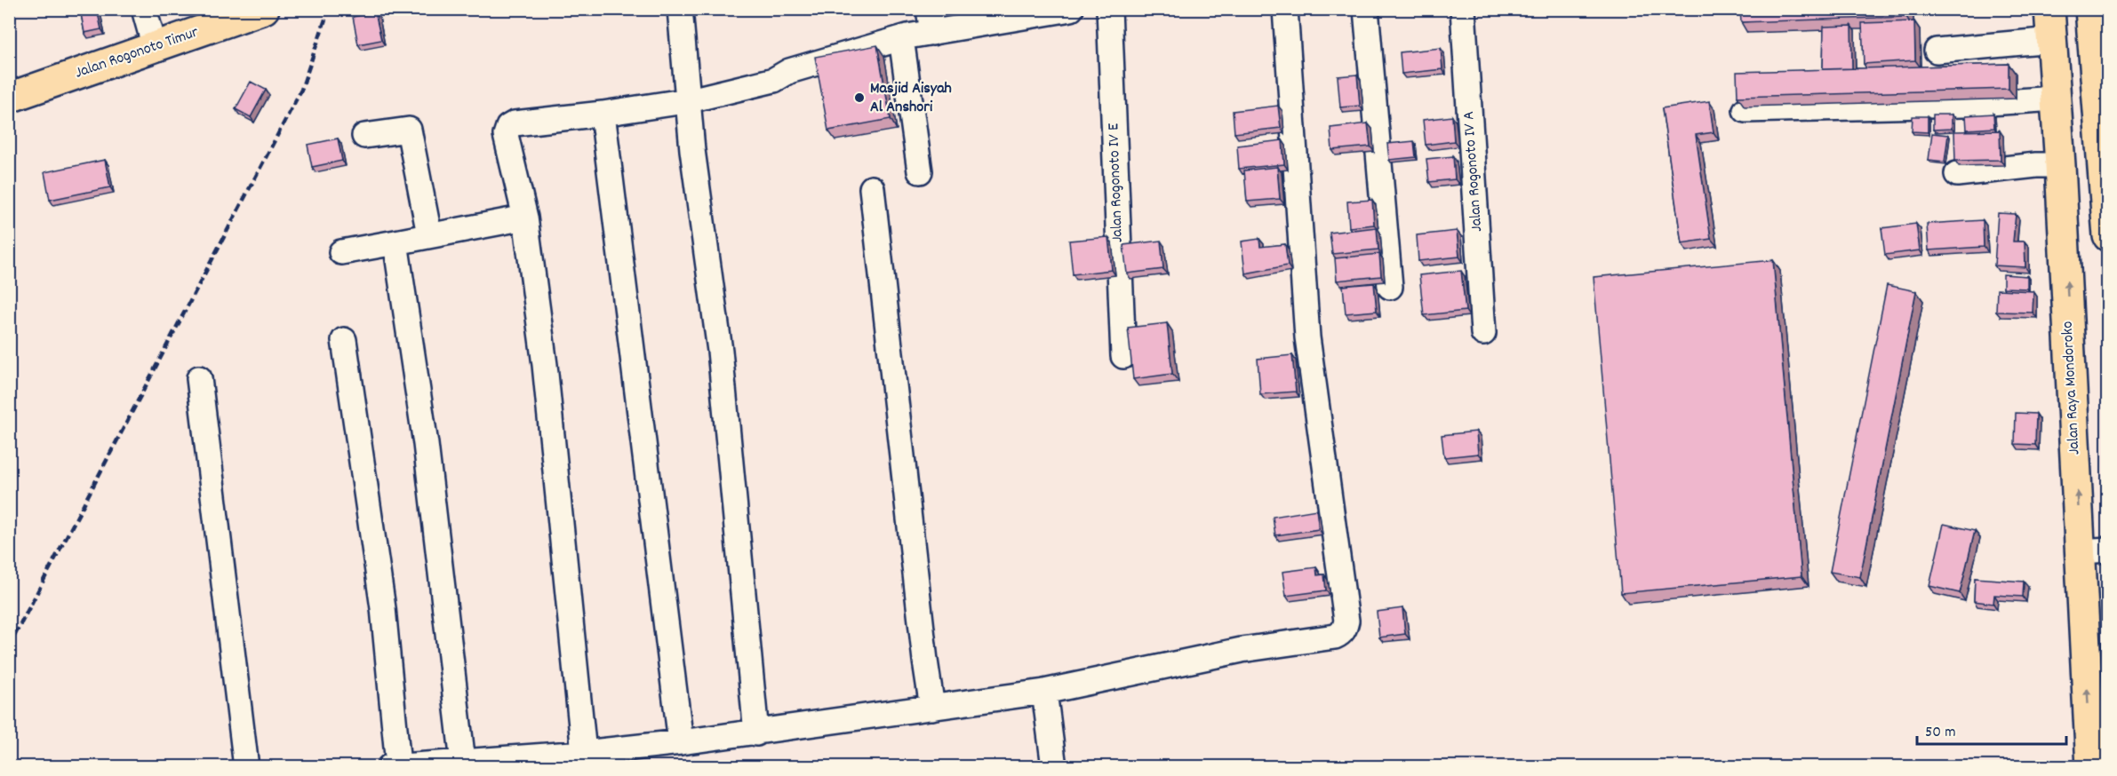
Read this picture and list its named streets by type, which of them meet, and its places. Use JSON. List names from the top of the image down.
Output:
{
  "streets": {
    "main road": ["Jalan Rogonoto Timur", "Jalan Raya Mondoroko"],
    "street": ["Jalan Rogonoto IV A", "Jalan Rogonoto IV E"]
  },
  "one_way": ["Jalan Raya Mondoroko"],
  "places": ["Masjid Aisyah Al Anshori"],
  "scale_bar": "50 m"
}
